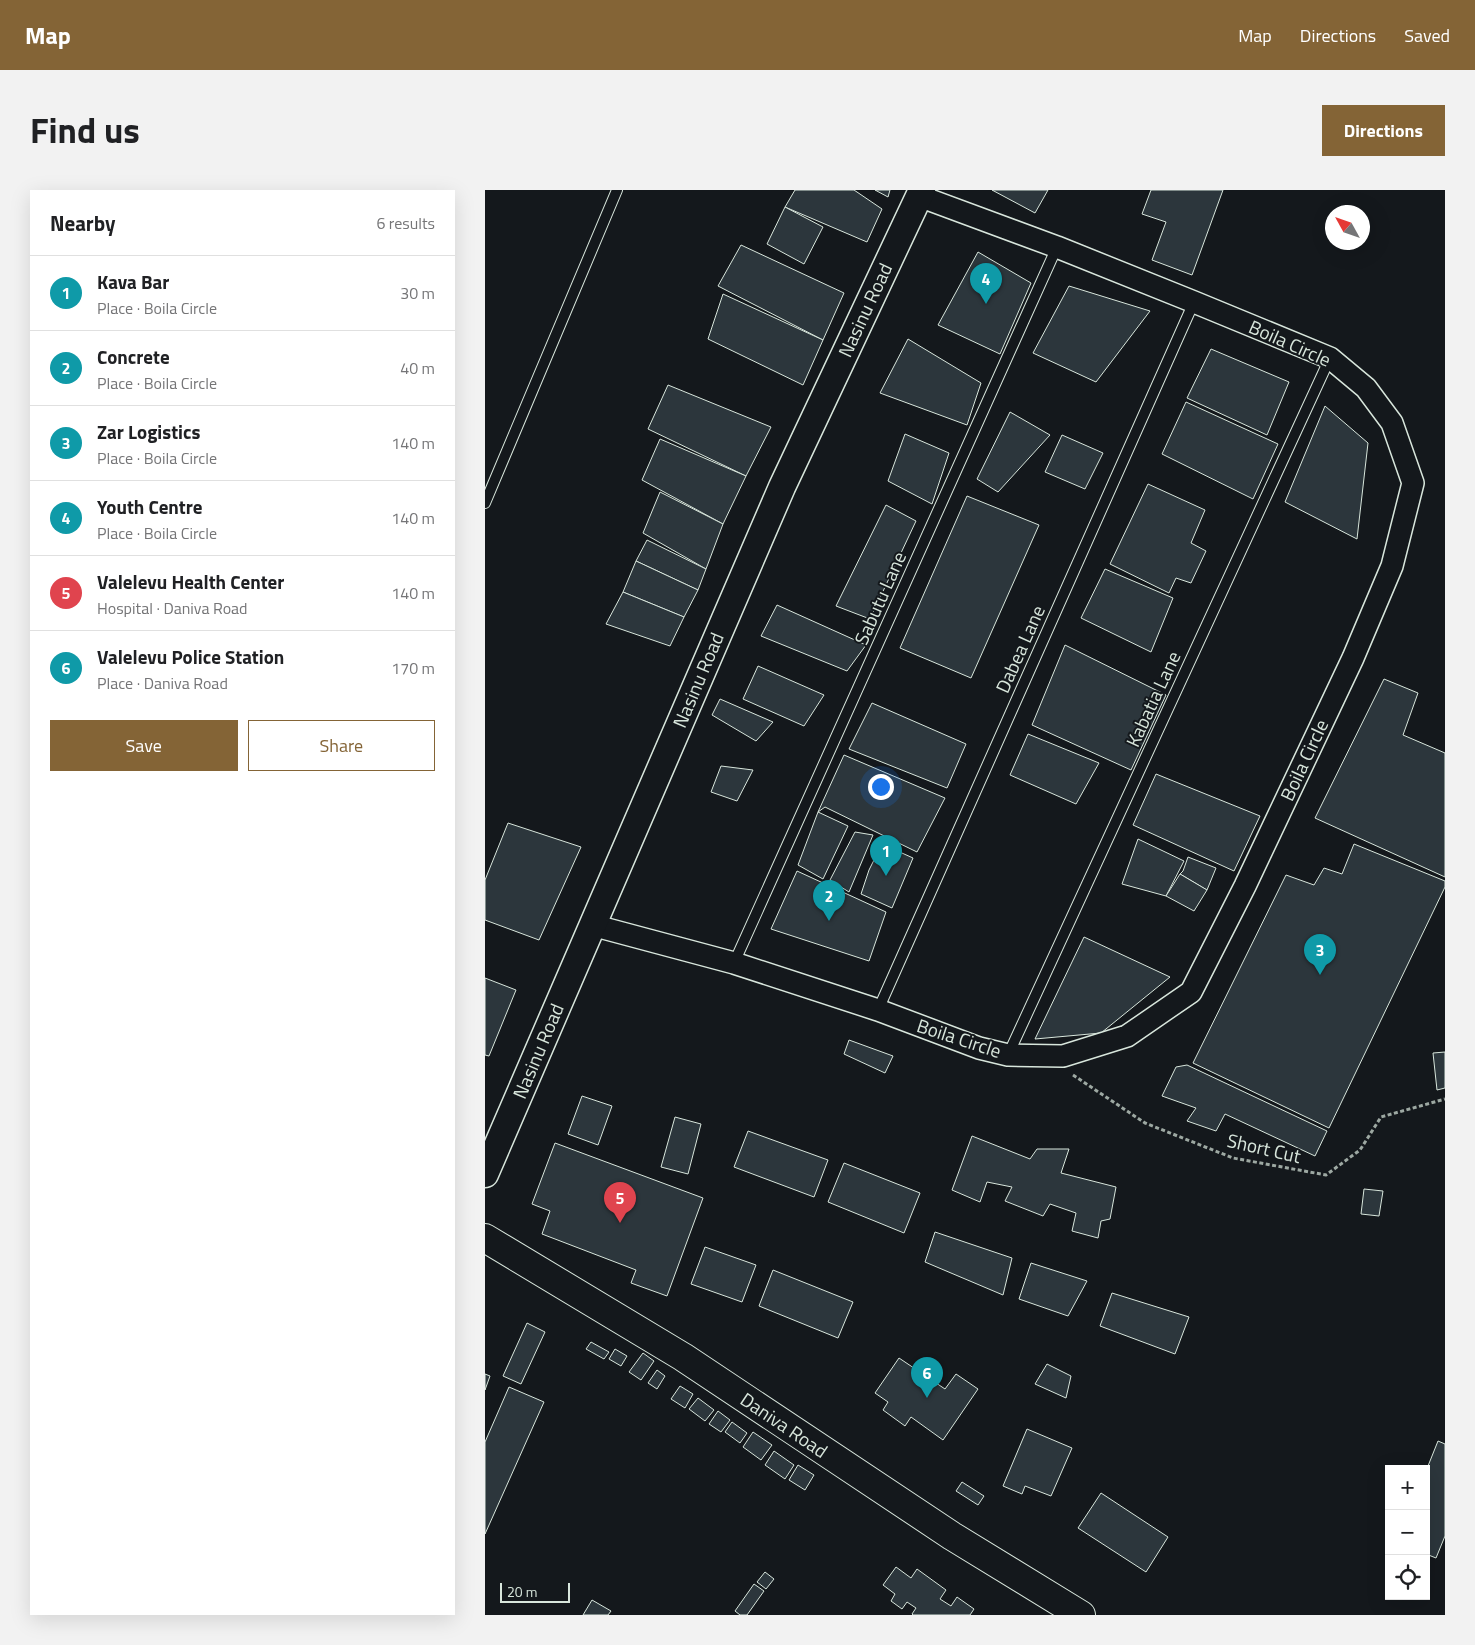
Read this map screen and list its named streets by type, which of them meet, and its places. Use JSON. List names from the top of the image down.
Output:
{
  "streets": {
    "main road": ["Daniva Road"],
    "street": ["Nasinu Road", "Boila Circle"],
    "lane": ["Sabutu Lane", "Dabea Lane", "Kabatia Lane"],
    "path": ["Short Cut"]
  },
  "crossings": [
    ["Nasinu Road", "Boila Circle"],
    ["Boila Circle", "Sabutu Lane"],
    ["Boila Circle", "Dabea Lane"],
    ["Boila Circle", "Kabatia Lane"],
    ["Boila Circle", "Short Cut"]
  ],
  "scale_bar": "20 m",
  "north": "top left",
  "page": {
    "header": "Map",
    "nav": ["Map", "Directions", "Saved"],
    "title": "Find us",
    "buttons": [
      "Directions",
      ["Save", "Share"]
    ],
    "heading": ["Nearby", "6 results"],
    "list": [
      {
        "mark": "1",
        "name": "Kava Bar",
        "note": "Place · Boila Circle",
        "value": "30 m"
      },
      {
        "mark": "2",
        "name": "Concrete",
        "note": "Place · Boila Circle",
        "value": "40 m"
      },
      {
        "mark": "3",
        "name": "Zar Logistics",
        "note": "Place · Boila Circle",
        "value": "140 m"
      },
      {
        "mark": "4",
        "name": "Youth Centre",
        "note": "Place · Boila Circle",
        "value": "140 m"
      },
      {
        "mark": "5",
        "name": "Valelevu Health Center",
        "note": "Hospital · Daniva Road",
        "value": "140 m"
      },
      {
        "mark": "6",
        "name": "Valelevu Police Station",
        "note": "Place · Daniva Road",
        "value": "170 m"
      }
    ],
    "pins": [
      "4",
      "1",
      "2",
      "3",
      "5",
      "6"
    ],
    "map_buttons": ["+", "−"],
    "scale": "20 m"
  }
}
